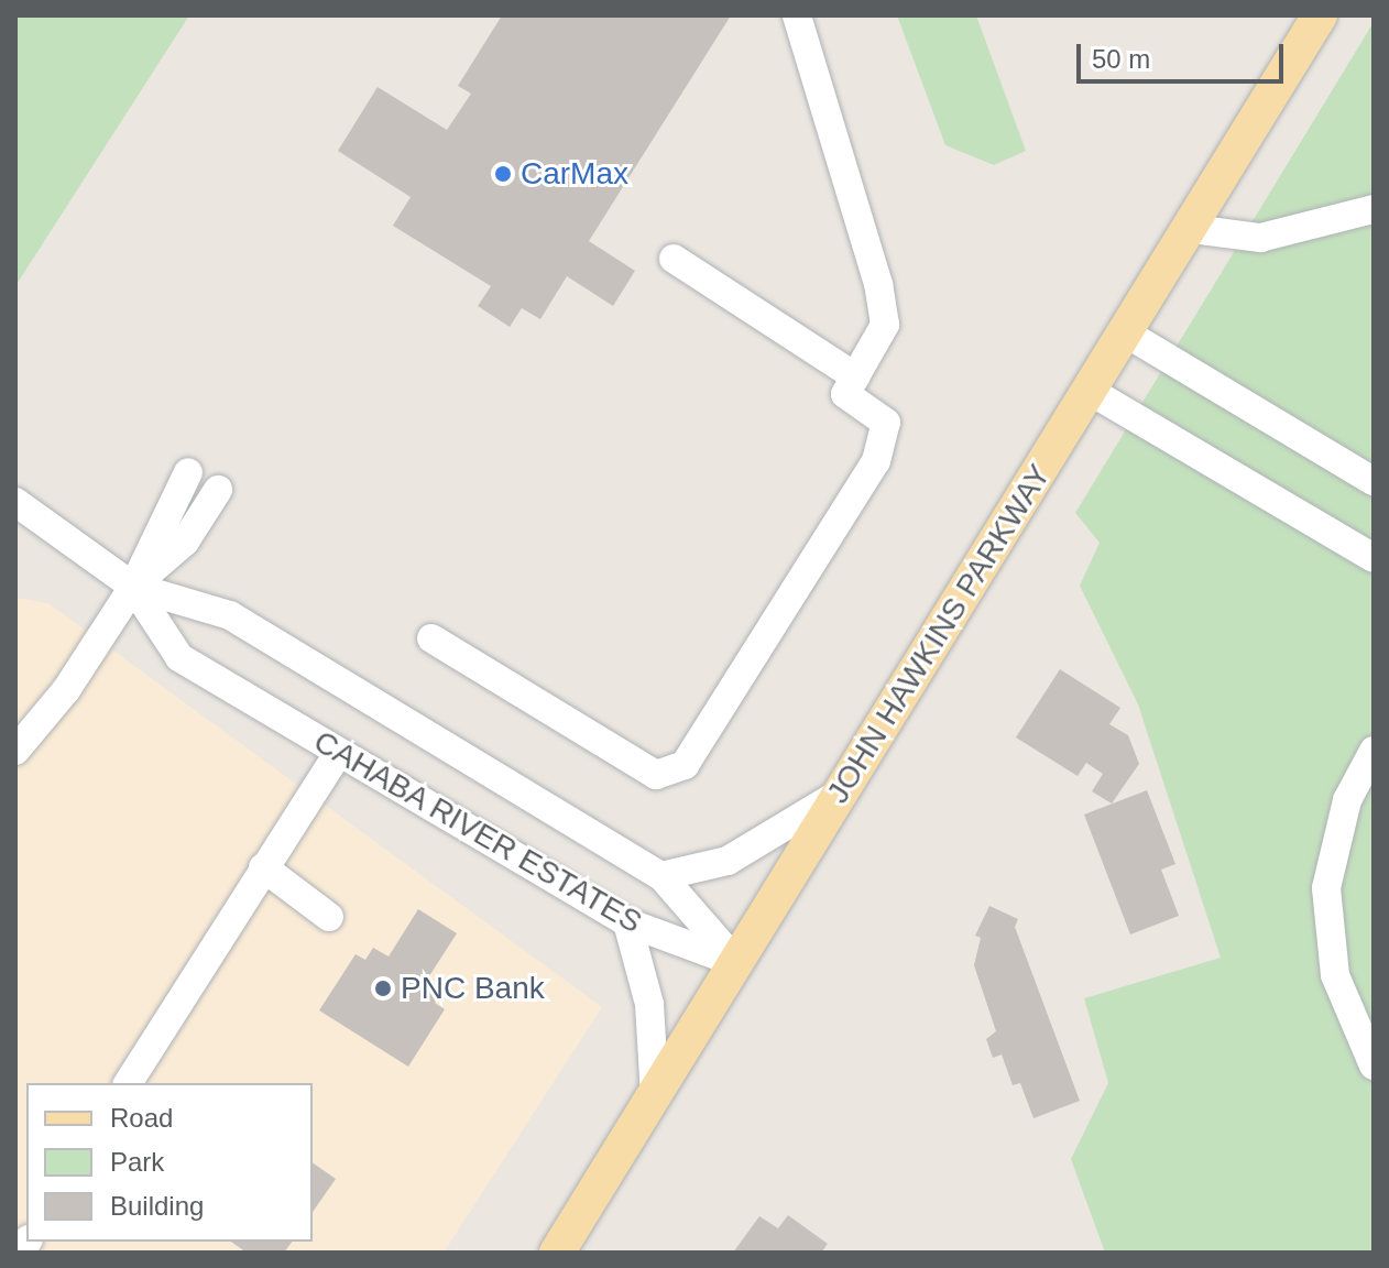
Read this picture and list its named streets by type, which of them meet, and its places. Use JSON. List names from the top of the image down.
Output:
{
  "streets": {
    "main road": ["JOHN HAWKINS PARKWAY"],
    "street": ["CAHABA RIVER ESTATES"]
  },
  "crossings": [
    ["JOHN HAWKINS PARKWAY", "CAHABA RIVER ESTATES"]
  ],
  "places": ["CarMax", "PNC Bank"],
  "legend": ["Road", "Park", "Building"],
  "scale_bar": "50 m"
}
